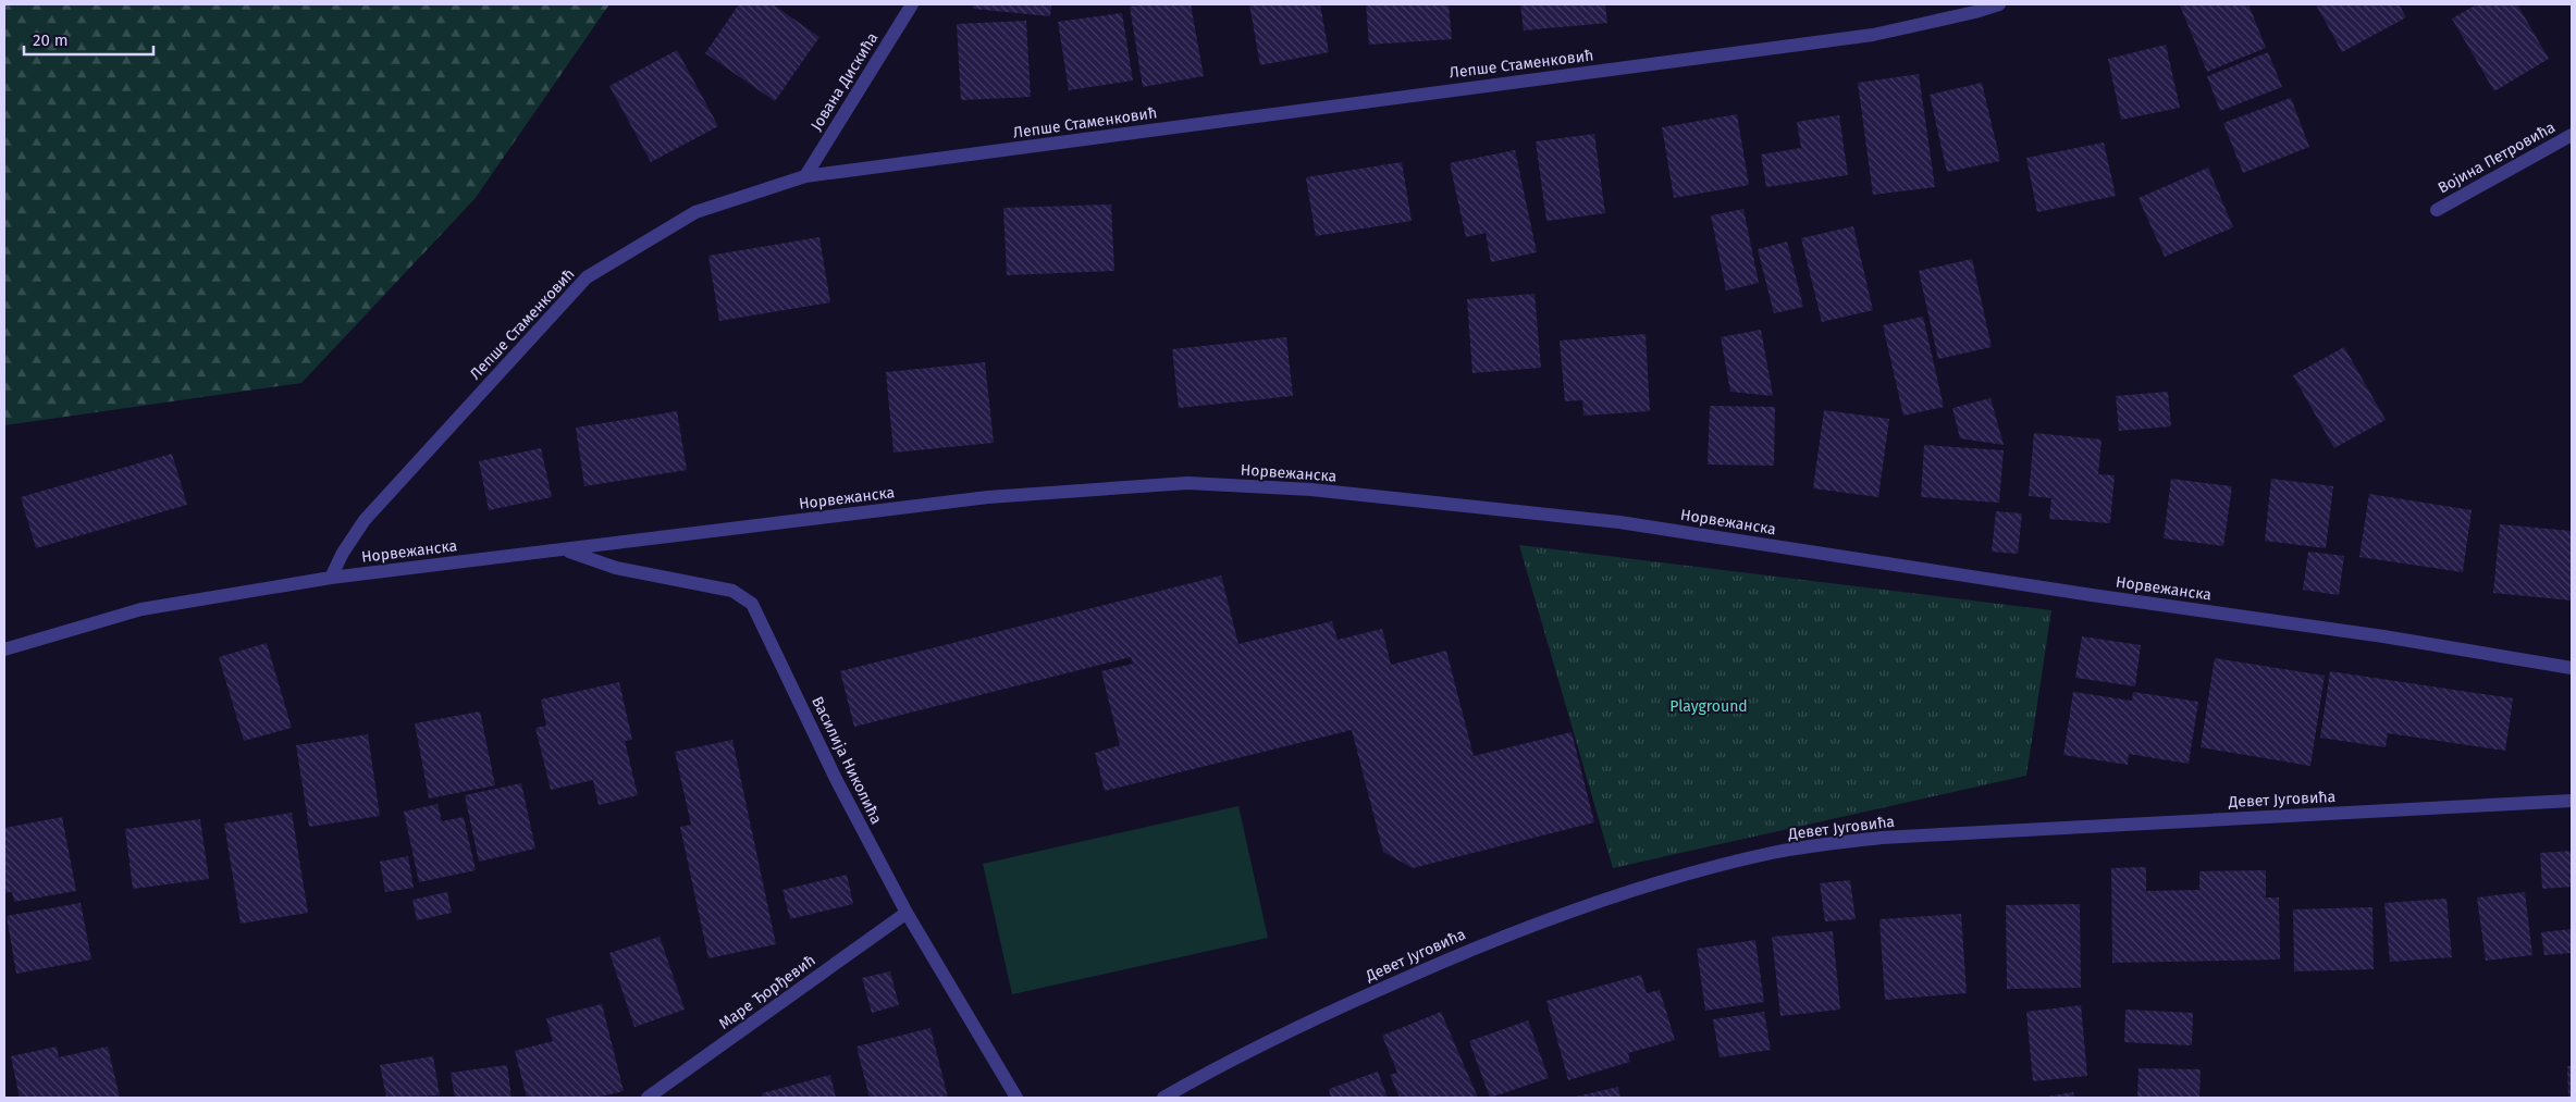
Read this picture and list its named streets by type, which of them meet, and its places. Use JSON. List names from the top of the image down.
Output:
{
  "streets": {
    "street": [
      "Лепше Стаменковић",
      "Јована Дискића",
      "Војина Петровића",
      "Норвежанска",
      "Василија Николића",
      "Девет Југовића",
      "Маре Ђорђевић"
    ]
  },
  "crossings": [
    ["Лепше Стаменковић", "Јована Дискића"],
    ["Лепше Стаменковић", "Норвежанска"],
    ["Норвежанска", "Василија Николића"],
    ["Василија Николића", "Маре Ђорђевић"]
  ],
  "parks": ["Playground"],
  "scale_bar": "20 m"
}
